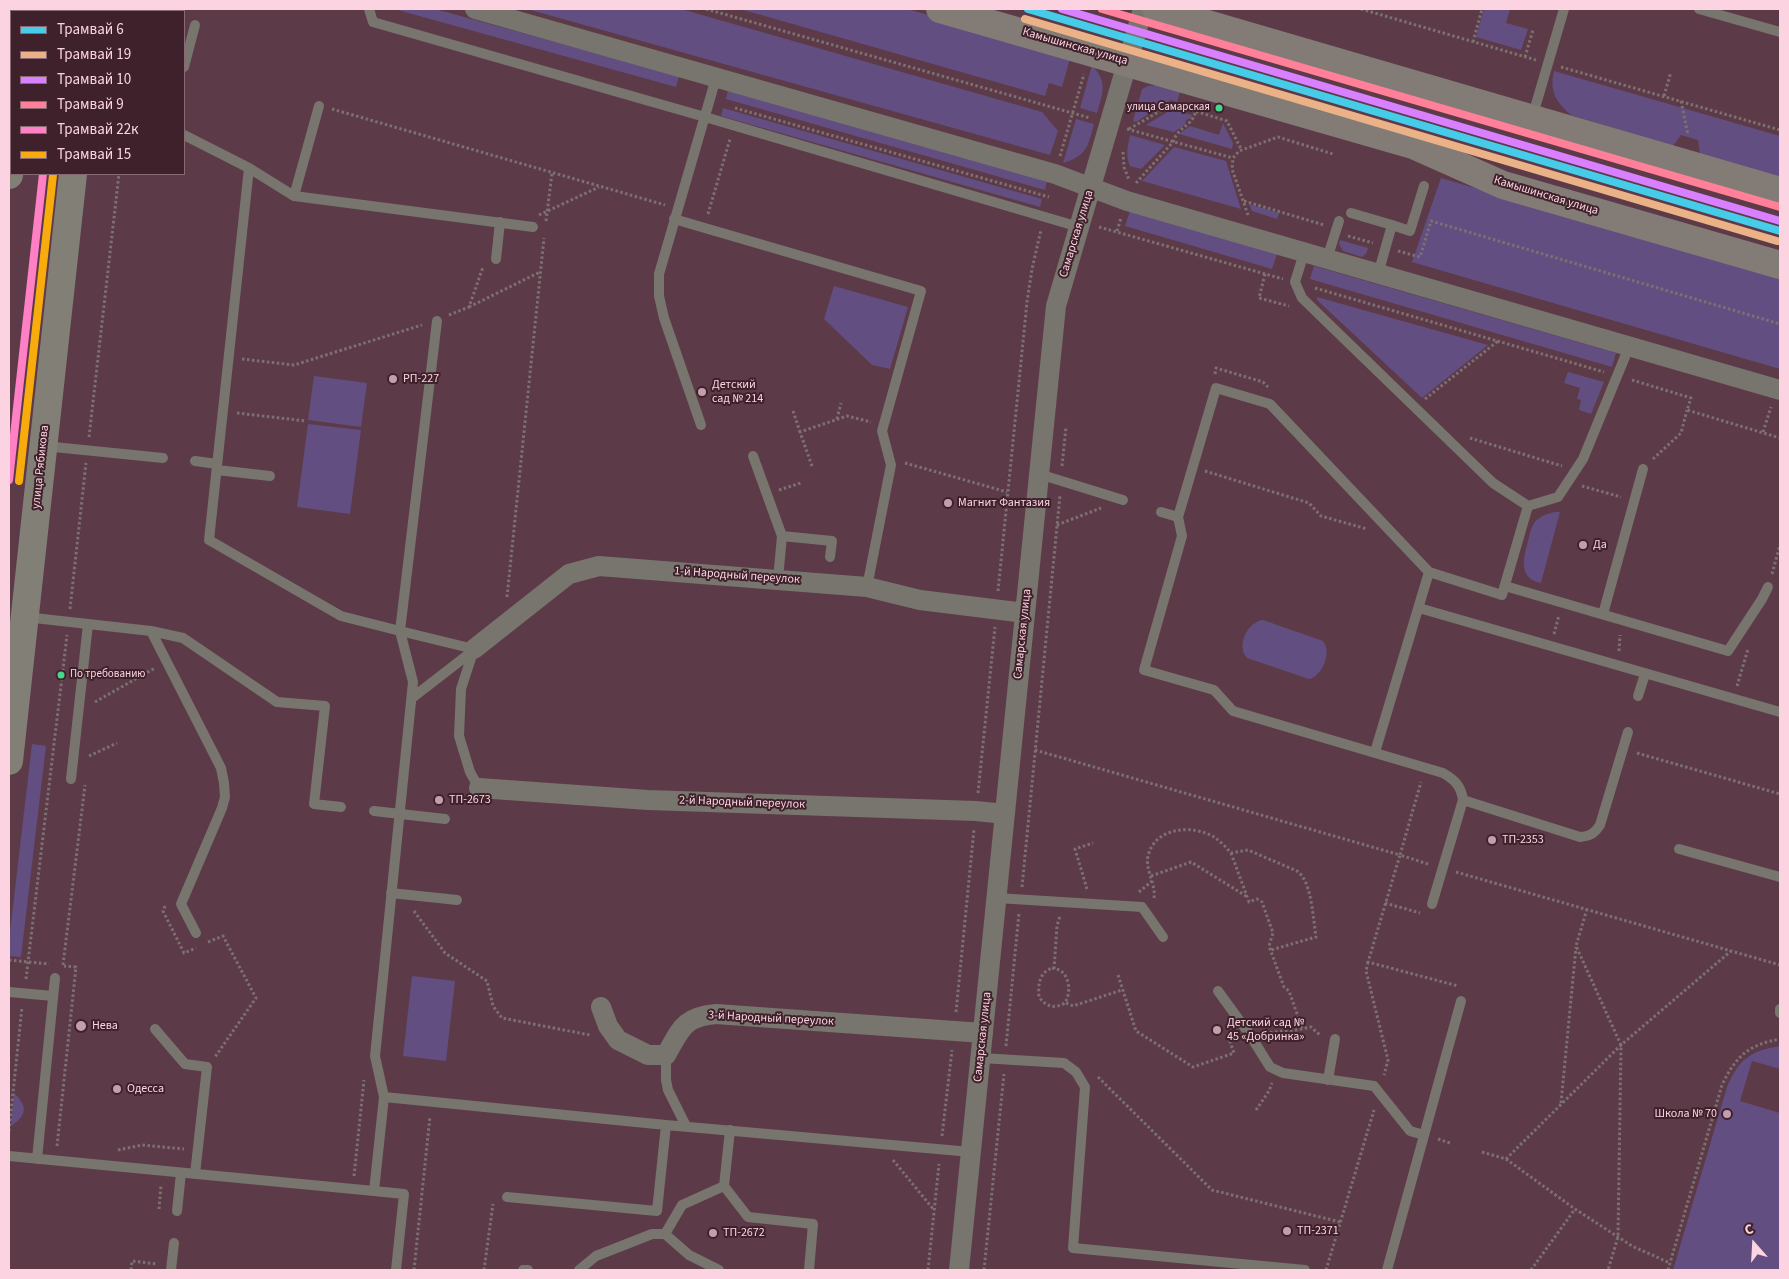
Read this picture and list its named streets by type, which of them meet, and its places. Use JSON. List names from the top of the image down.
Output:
{
  "streets": {
    "main road": ["Камышинская улица", "улица Рябикова"],
    "street": [
      "Самарская улица",
      "1-й Народный переулок",
      "2-й Народный переулок",
      "3-й Народный переулок"
    ]
  },
  "crossings": [
    ["Камышинская улица", "Самарская улица"],
    ["Самарская улица", "1-й Народный переулок"],
    ["Самарская улица", "2-й Народный переулок"],
    ["Самарская улица", "3-й Народный переулок"]
  ],
  "places": [
    "улица Самарская",
    "РП-227",
    "Детский сад № 214",
    "Магнит Фантазия",
    "Да",
    "По требованию",
    "ТП-2673",
    "ТП-2353",
    "Нева",
    "Детский сад № 45 «Добринка»",
    "Одесса",
    "Школа № 70",
    "ТП-2371",
    "ТП-2672"
  ],
  "lines": [
    "tram line 6",
    "tram line 10",
    "tram line 9",
    "tram line 19",
    "tram line 22к",
    "tram line 15"
  ],
  "legend": [
    "Трамвай 6",
    "Трамвай 19",
    "Трамвай 10",
    "Трамвай 9",
    "Трамвай 22к",
    "Трамвай 15"
  ],
  "north": "top"
}
